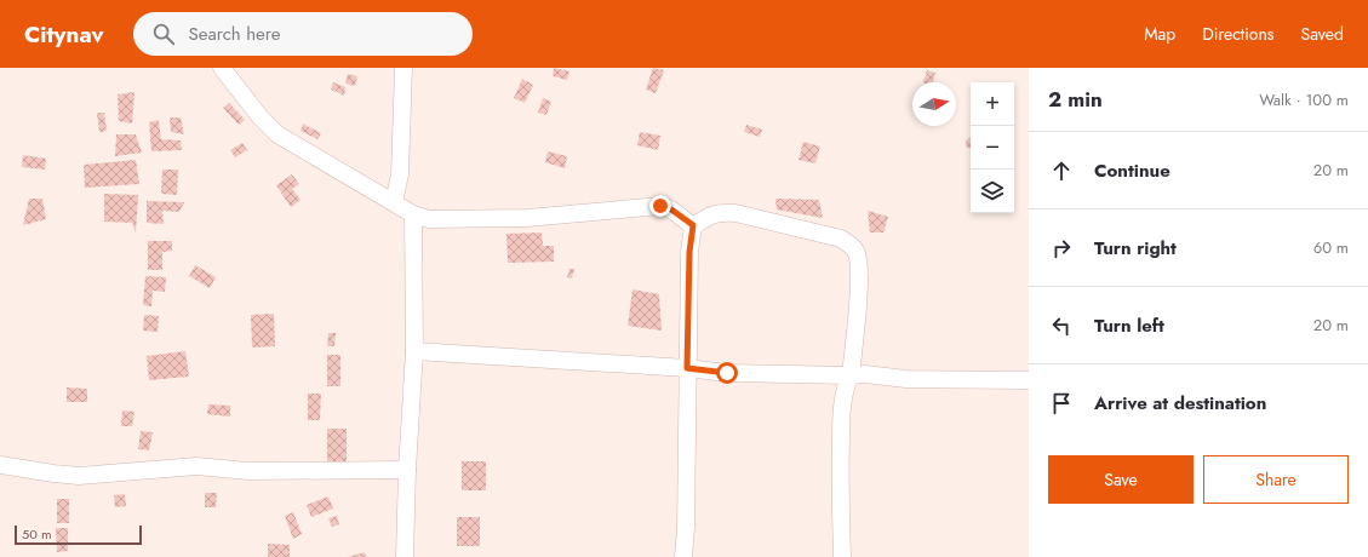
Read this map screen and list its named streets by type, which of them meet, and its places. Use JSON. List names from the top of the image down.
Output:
{
  "scale_bar": "50 m",
  "north": "right",
  "page": {
    "header": "Citynav",
    "search": "Search here",
    "nav": ["Map", "Directions", "Saved"],
    "heading": ["2 min", "Walk · 100 m"],
    "map_buttons": ["+", "−"],
    "list": [
      ["Continue", "20 m"],
      ["Turn right", "60 m"],
      ["Turn left", "20 m"],
      "Arrive at destination"
    ],
    "buttons": ["Save", "Share"],
    "scale": "50 m"
  }
}
